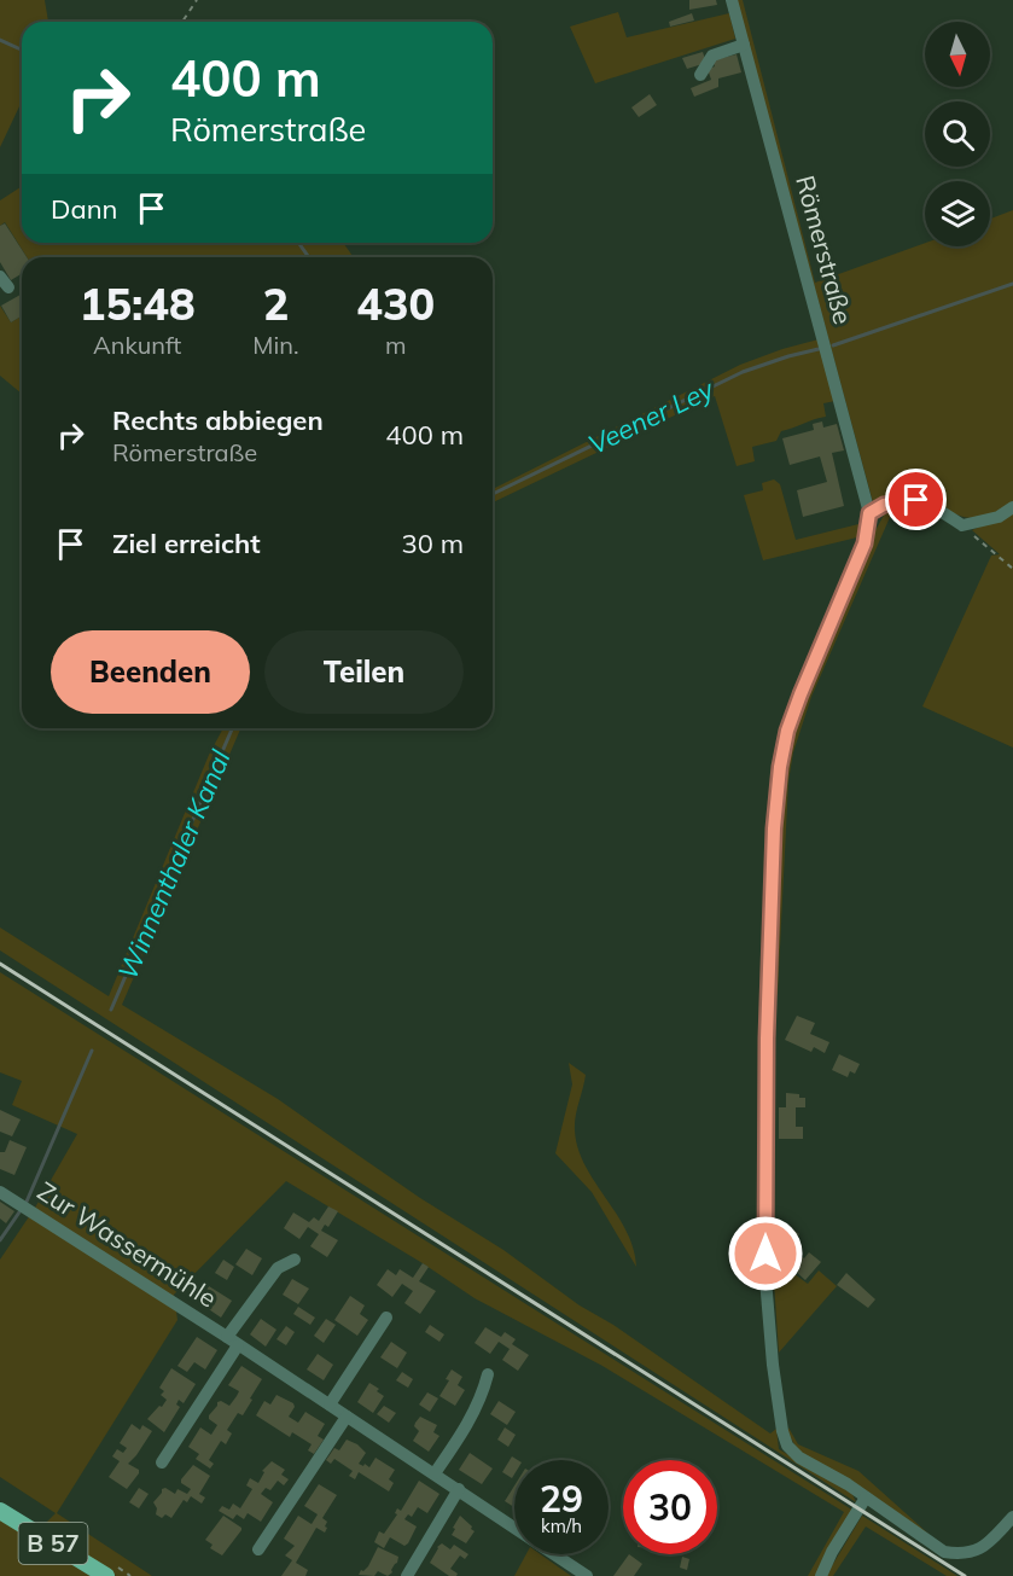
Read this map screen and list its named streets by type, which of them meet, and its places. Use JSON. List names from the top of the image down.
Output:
{
  "streets": {
    "main road": ["B 57"],
    "street": ["Römerstraße", "Zur Wassermühle"]
  },
  "water": ["Veener Ley", "Winnenthaler Kanal"],
  "north": "bottom",
  "page": {
    "turn": ["400 m", "Römerstraße"],
    "then": "Dann",
    "eta": [
      "15:48",
      "Ankunft",
      "2",
      "Min.",
      "430",
      "m"
    ],
    "list": [
      {
        "name": "Rechts abbiegen",
        "note": "Römerstraße",
        "value": "400 m"
      },
      {
        "name": "Ziel erreicht",
        "value": "30 m"
      }
    ],
    "buttons": ["Beenden", "Teilen"],
    "speed": "29 km/h",
    "limit": "30"
  }
}
